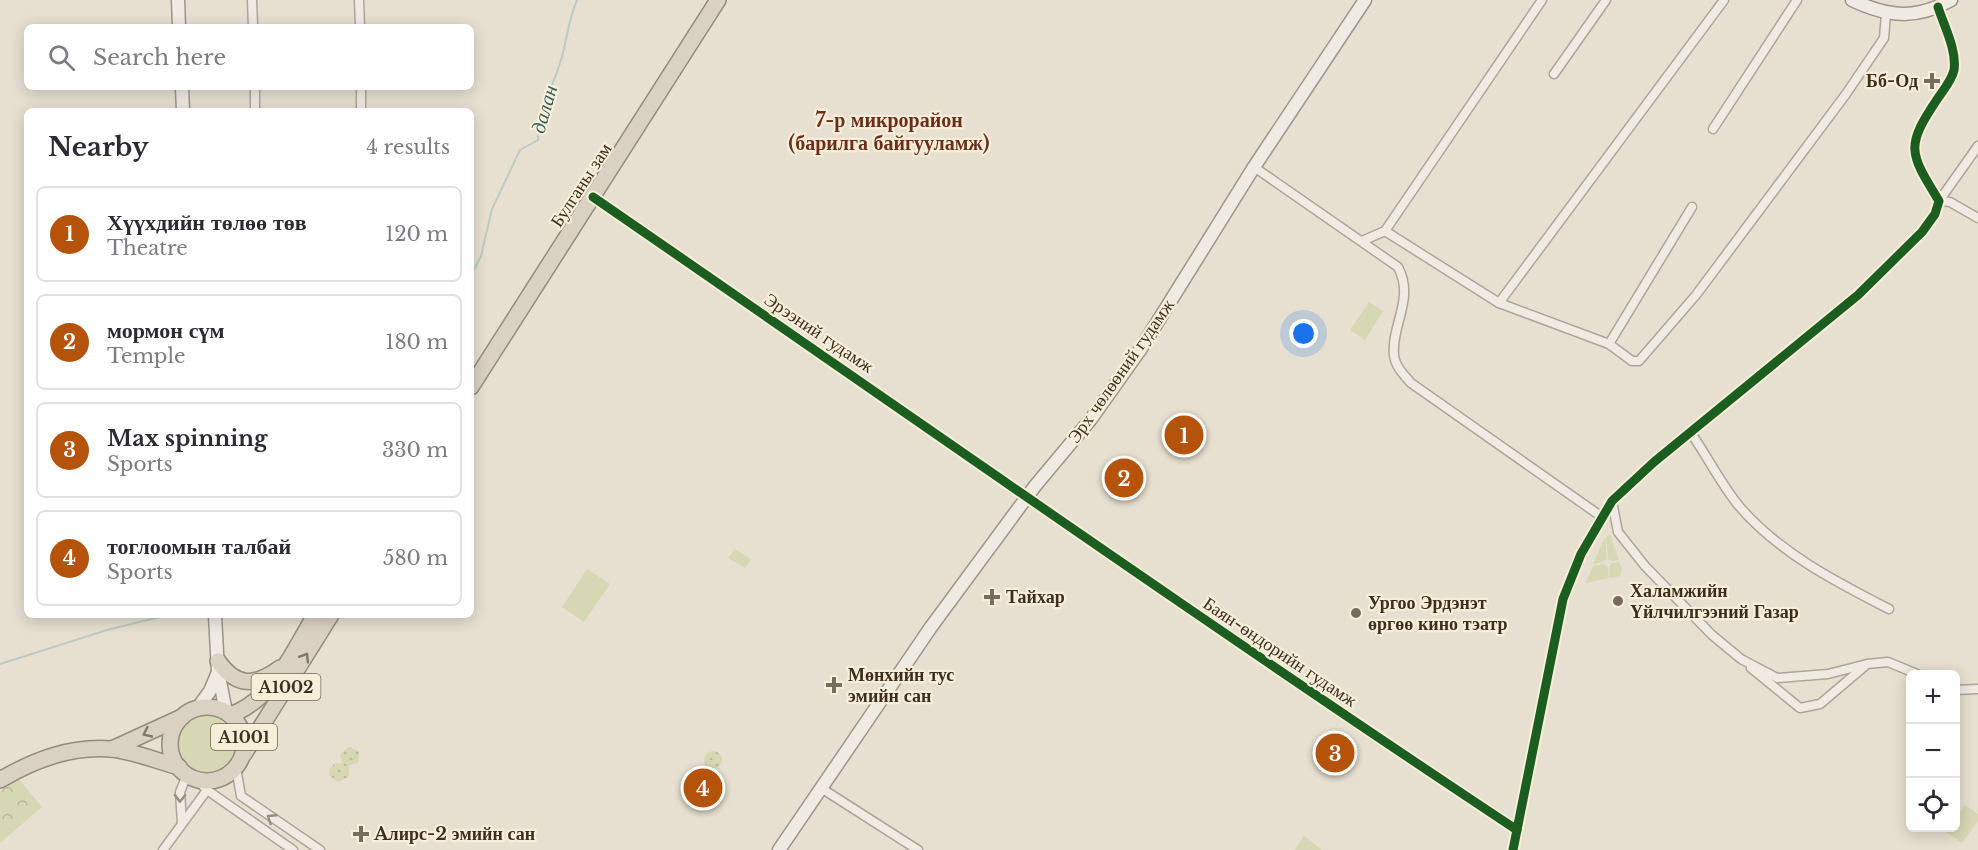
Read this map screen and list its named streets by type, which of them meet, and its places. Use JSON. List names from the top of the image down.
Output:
{
  "streets": {
    "highway": ["Булганы зам", "A1002", "A1001"],
    "main road": ["Эрх чөлөөний гудамж"],
    "street": ["Эрээний гудамж", "Баян-өндорийн гудамж"]
  },
  "crossings": [
    ["Булганы зам", "Эрээний гудамж"],
    ["Эрээний гудамж", "Эрх чөлөөний гудамж"],
    ["Эрээний гудамж", "Баян-өндорийн гудамж"],
    ["Эрх чөлөөний гудамж", "Баян-өндорийн гудамж"],
    ["A1002", "A1001"]
  ],
  "districts": ["7-р микрорайон (барилга байгууламж)"],
  "water": ["далан"],
  "places": {
    "health": [
      "Бб-Од",
      "Тайхар",
      "Мөнхийн тус эмийн сан",
      "Aлирс-2 эмийн сан"
    ],
    "other": ["Халамжийн Үйлчилгээний Газар", "Ургоо Эрдэнэт өргөө кино тэатр"]
  },
  "page": {
    "search": "Search here",
    "heading": ["Nearby", "4 results"],
    "list": [
      {
        "mark": "1",
        "name": "Хүүхдийн төлөө төв",
        "note": "Theatre",
        "value": "120 m"
      },
      {
        "mark": "2",
        "name": "мормон сүм",
        "note": "Temple",
        "value": "180 m"
      },
      {
        "mark": "3",
        "name": "Max spinning",
        "note": "Sports",
        "value": "330 m"
      },
      {
        "mark": "4",
        "name": "тоглоомын талбай",
        "note": "Sports",
        "value": "580 m"
      }
    ],
    "pins": [
      "1",
      "2",
      "3",
      "4"
    ],
    "map_buttons": ["+", "−"]
  }
}
